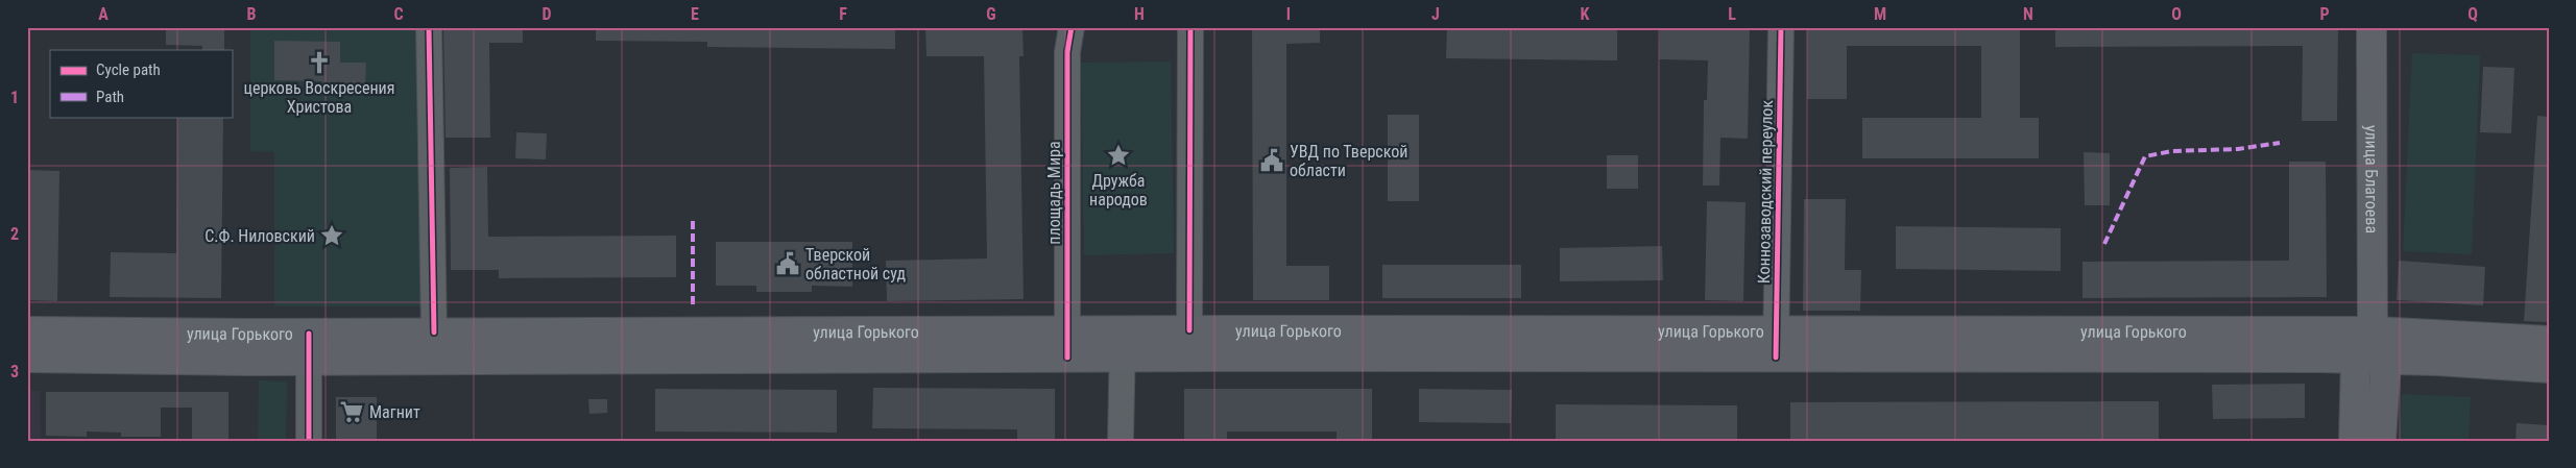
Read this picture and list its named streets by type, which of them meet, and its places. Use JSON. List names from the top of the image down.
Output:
{
  "streets": {
    "main road": ["улица Благоева", "улица Горького"],
    "street": ["Коннозаводский переулок", "площадь Мира"]
  },
  "crossings": [
    ["улица Благоева", "улица Горького"],
    ["Коннозаводский переулок", "улица Горького"],
    ["площадь Мира", "улица Горького"]
  ],
  "places": {
    "church": ["церковь Воскресения Христова"],
    "place": ["Дружба народов", "С.Ф. Ниловский"],
    "public building": ["УВД по Тверской области", "Тверской областной суд"],
    "supermarket": ["Магнит"]
  },
  "legend": ["Cycle path", "Path"],
  "grid": {
    "columns": [
      "A",
      "B",
      "C",
      "D",
      "E",
      "F",
      "G",
      "H",
      "I",
      "J",
      "K",
      "L",
      "M",
      "N",
      "O",
      "P",
      "Q"
    ],
    "rows": ["1", "2", "3"]
  }
}
